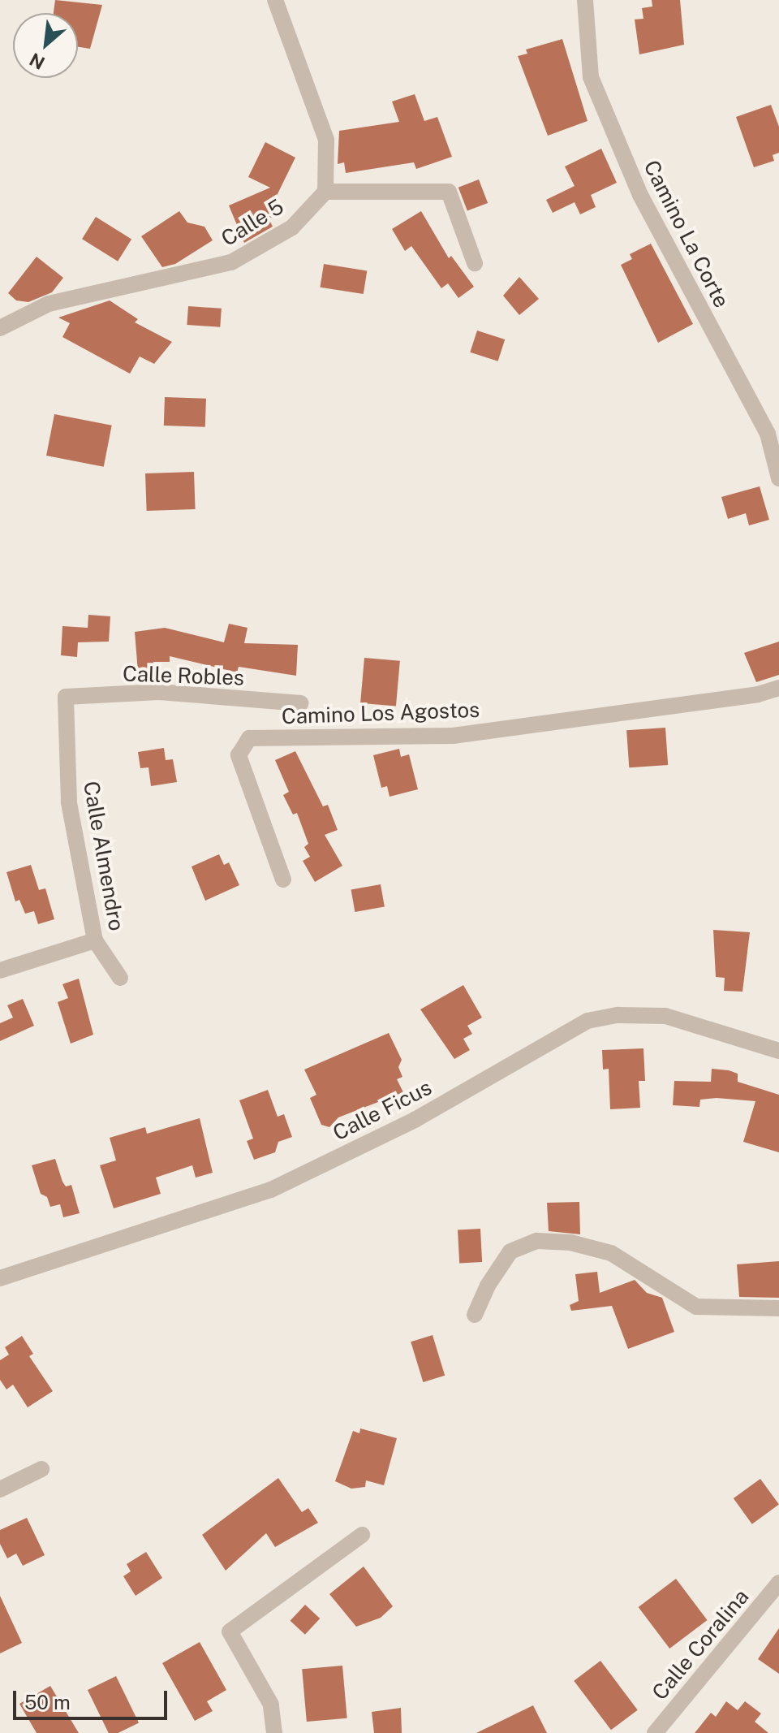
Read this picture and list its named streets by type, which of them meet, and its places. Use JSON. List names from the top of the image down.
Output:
{
  "streets": {
    "street": [
      "Calle 5",
      "Camino La Corte",
      "Calle Robles",
      "Camino Los Agostos",
      "Calle Almendro",
      "Calle Ficus",
      "Calle Coralina"
    ]
  },
  "crossings": [
    ["Calle Robles", "Calle Almendro"]
  ],
  "scale_bar": "50 m",
  "north": "bottom left"
}
